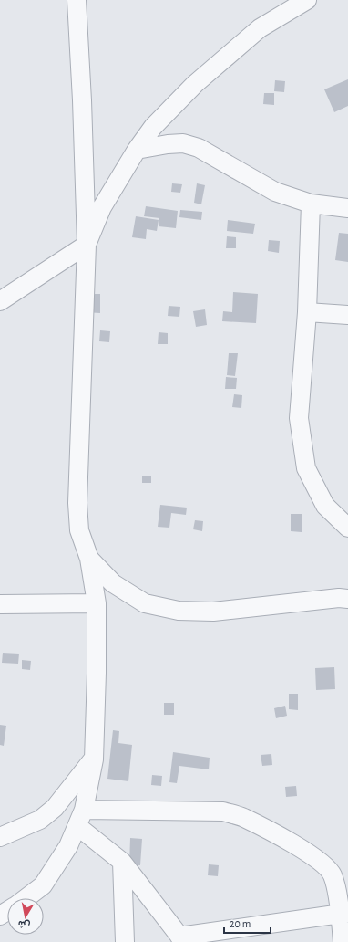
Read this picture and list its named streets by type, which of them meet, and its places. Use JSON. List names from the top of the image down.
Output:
{
  "scale_bar": "20 m",
  "north": "bottom"
}
